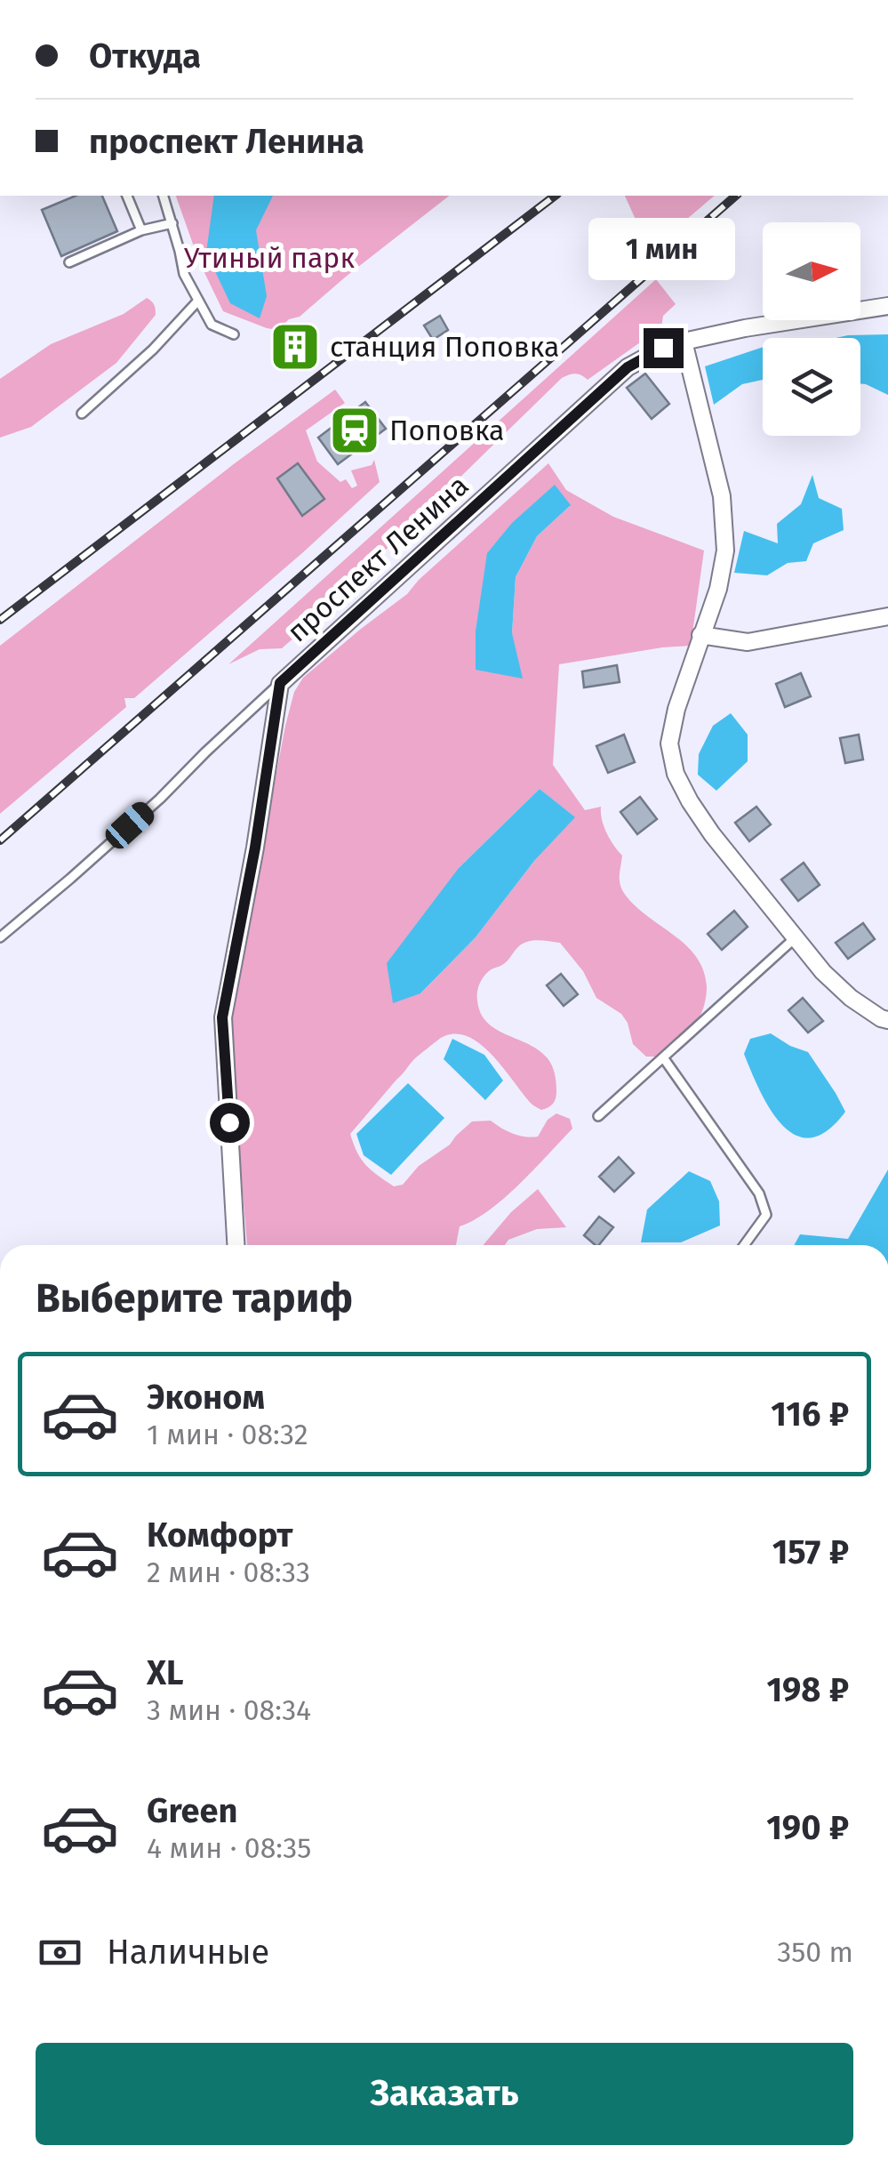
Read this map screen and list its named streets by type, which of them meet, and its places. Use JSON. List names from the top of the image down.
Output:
{
  "streets": {
    "street": ["проспект Ленина"]
  },
  "parks": ["Утиный парк"],
  "places": {
    "building": ["станция Поповка"],
    "station": ["Поповка"]
  },
  "north": "right",
  "page": {
    "banner": ["Откуда", "проспект Ленина"],
    "bubble": "1 мин",
    "heading": "Выберите тариф",
    "list": [
      {
        "name": "Эконом",
        "note": "1 мин · 08:32",
        "value": "116 ₽"
      },
      {
        "name": "Комфорт",
        "note": "2 мин · 08:33",
        "value": "157 ₽"
      },
      {
        "name": "XL",
        "note": "3 мин · 08:34",
        "value": "198 ₽"
      },
      {
        "name": "Green",
        "note": "4 мин · 08:35",
        "value": "190 ₽"
      }
    ],
    "pay": ["Наличные", "350 m"],
    "buttons": "Заказать"
  }
}
